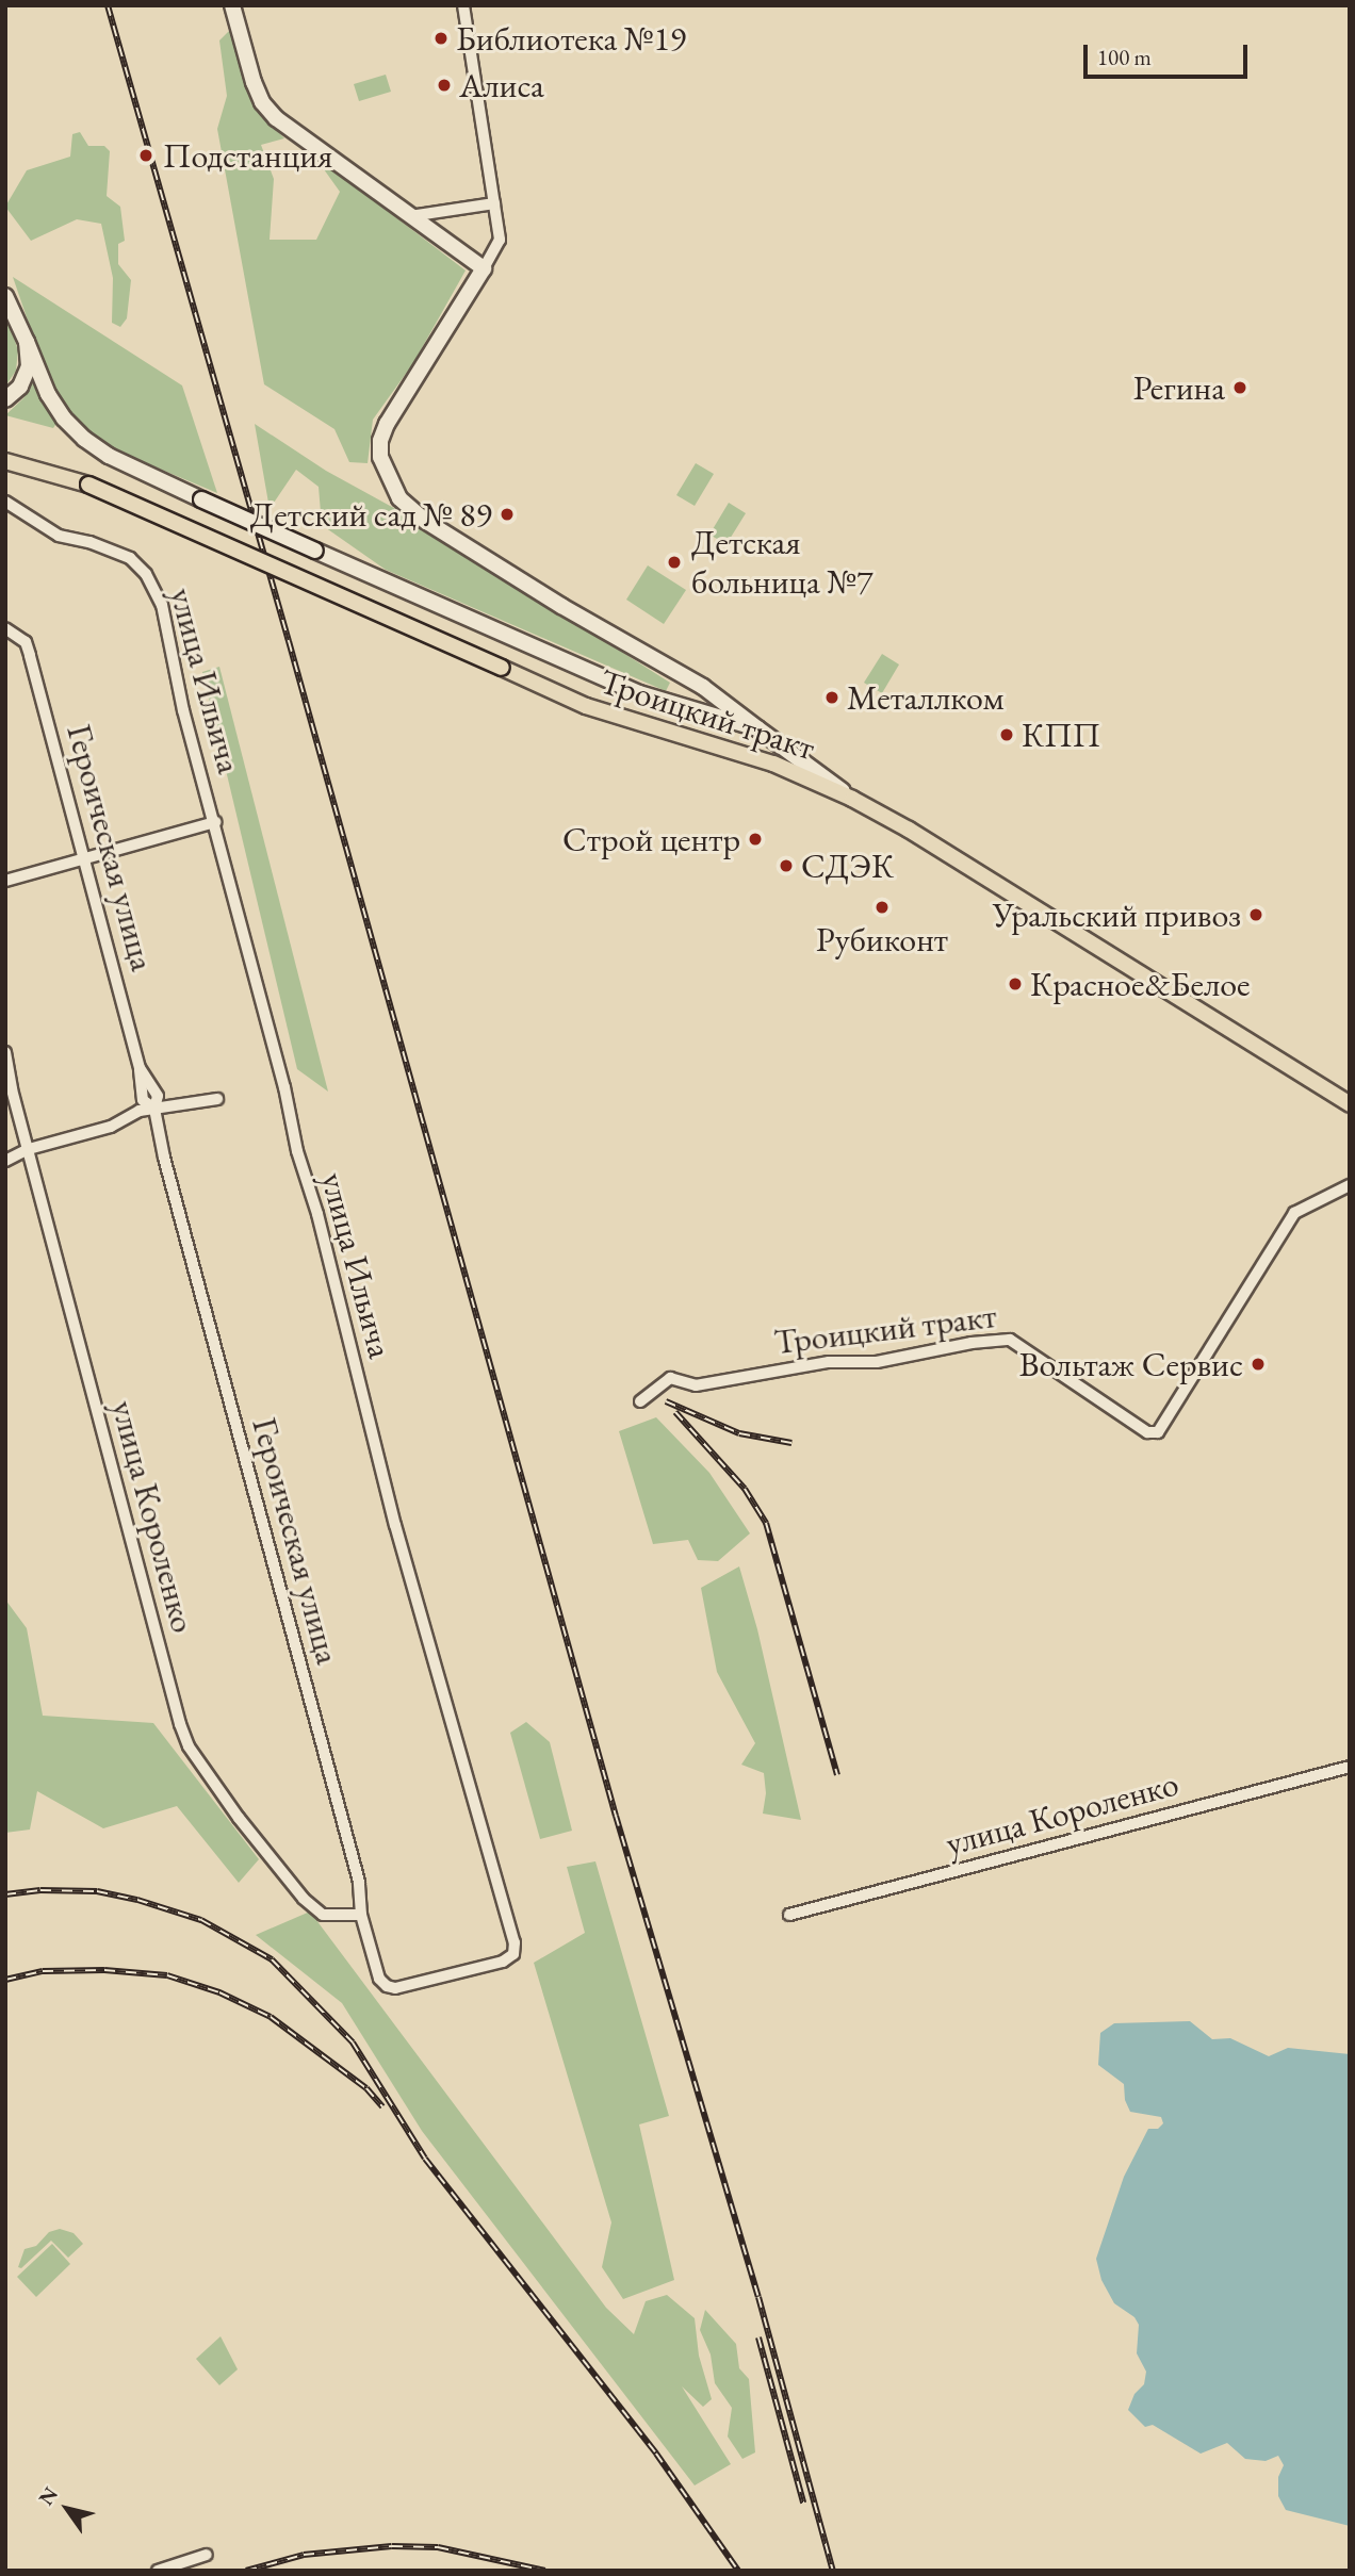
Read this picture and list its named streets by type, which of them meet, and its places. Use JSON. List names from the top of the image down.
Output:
{
  "streets": {
    "main road": ["Троицкий тракт"],
    "street": ["улица Ильича", "Героическая улица", "улица Короленко"]
  },
  "crossings": [
    ["улица Ильича", "Героическая улица"],
    ["Героическая улица", "улица Короленко"]
  ],
  "places": [
    "Библиотека №19",
    "Алиса",
    "Подстанция",
    "Регина",
    "Детский сад № 89",
    "Детская больница №7",
    "Металлком",
    "КПП",
    "Строй центр",
    "СДЭК",
    "Рубиконт",
    "Уральский привоз",
    "Красное&Белое",
    "Вольтаж Сервис"
  ],
  "scale_bar": "100 m",
  "north": "top left"
}
